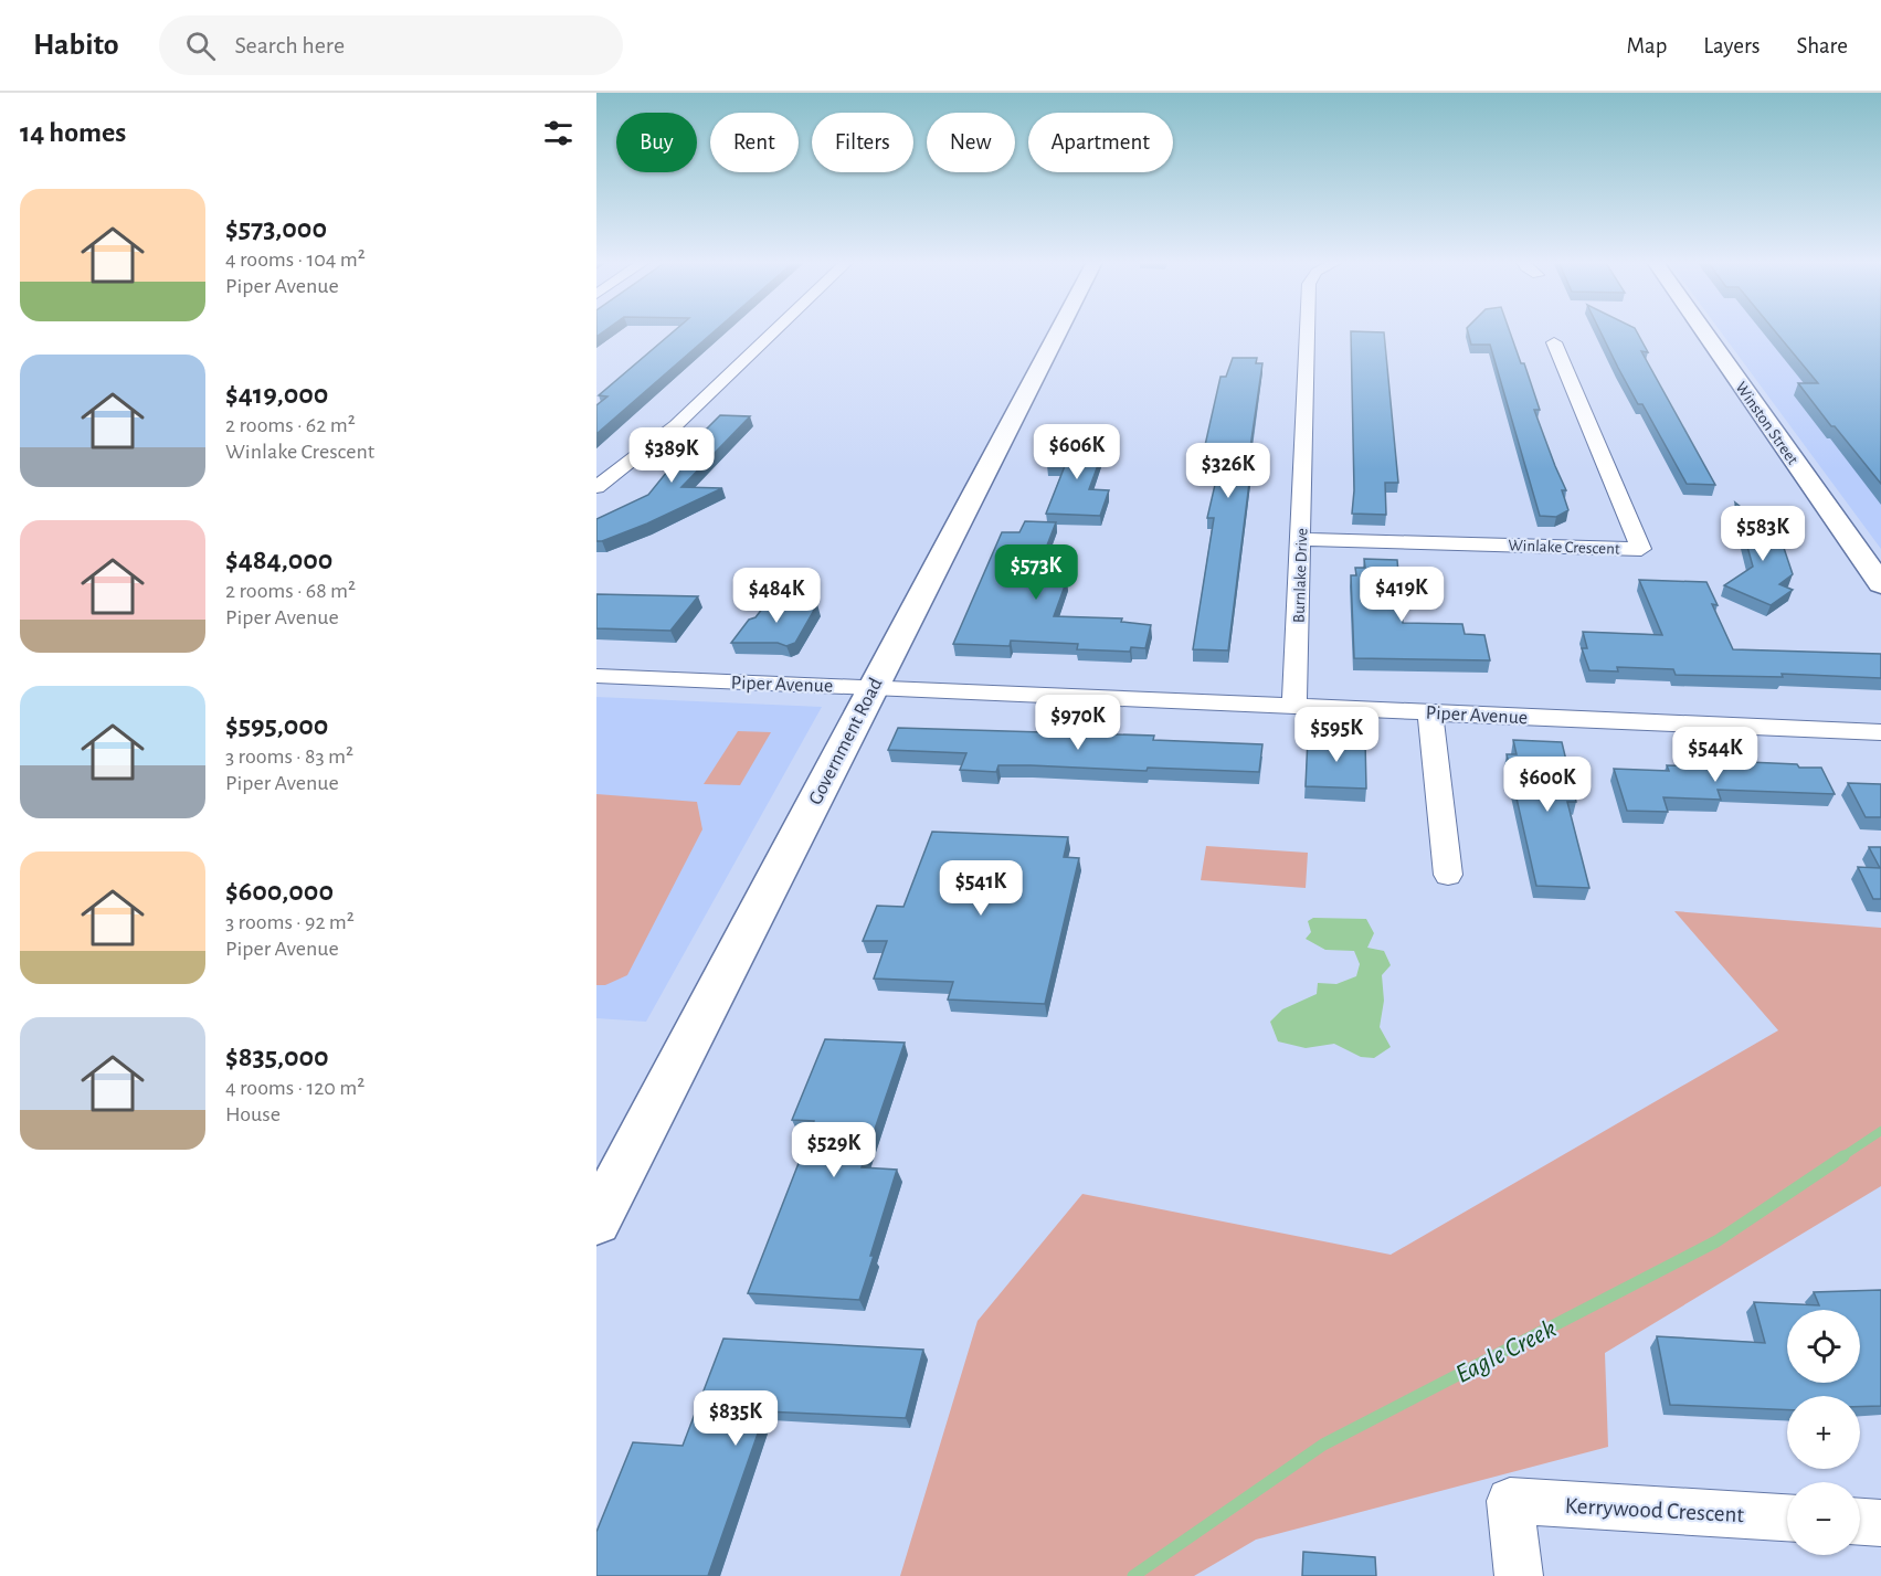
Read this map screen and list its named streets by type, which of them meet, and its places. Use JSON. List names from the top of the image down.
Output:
{
  "streets": {
    "street": [
      "Winston Street",
      "Winlake Crescent",
      "Burnlake Drive",
      "Piper Avenue",
      "Government Road",
      "Kerrywood Crescent"
    ]
  },
  "crossings": [
    ["Winlake Crescent", "Burnlake Drive"],
    ["Burnlake Drive", "Piper Avenue"],
    ["Piper Avenue", "Government Road"]
  ],
  "water": ["Eagle Creek"],
  "page": {
    "header": "Habito",
    "search": "Search here",
    "nav": ["Map", "Layers", "Share"],
    "heading": "14 homes",
    "chip": [
      "Buy",
      "Rent",
      "Filters",
      "New",
      "Apartment"
    ],
    "list": [
      {
        "name": "$573,000",
        "note": "4 rooms · 104 m² · Piper Avenue"
      },
      {
        "name": "$419,000",
        "note": "2 rooms · 62 m² · Winlake Crescent"
      },
      {
        "name": "$484,000",
        "note": "2 rooms · 68 m² · Piper Avenue"
      },
      {
        "name": "$595,000",
        "note": "3 rooms · 83 m² · Piper Avenue"
      },
      {
        "name": "$600,000",
        "note": "3 rooms · 92 m² · Piper Avenue"
      },
      {
        "name": "$835,000",
        "note": "4 rooms · 120 m² · House"
      }
    ],
    "price": [
      "$606K",
      "$389K",
      "$326K",
      "$583K",
      "$573K",
      "$419K",
      "$484K",
      "$970K",
      "$595K",
      "$544K",
      "$600K",
      "$541K",
      "$529K",
      "$835K"
    ],
    "map_buttons": ["+", "−"]
  }
}
